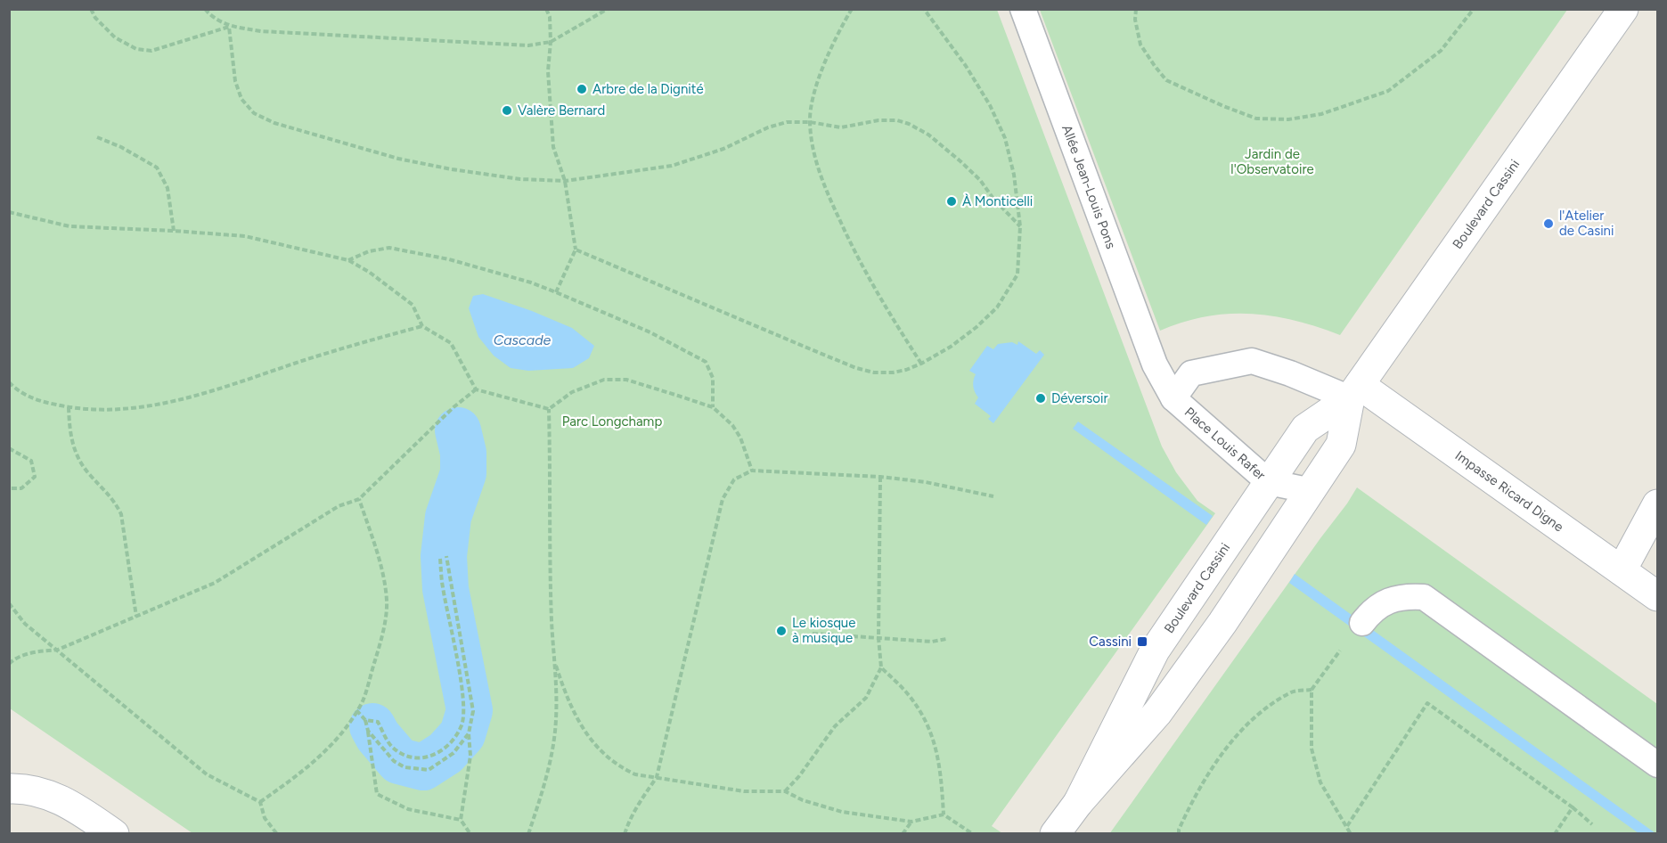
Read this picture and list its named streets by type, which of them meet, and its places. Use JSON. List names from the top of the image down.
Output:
{
  "streets": {
    "street": ["Boulevard Cassini", "Impasse Ricard Digne"],
    "lane": ["Allée Jean-Louis Pons", "Place Louis Rafer"]
  },
  "crossings": [
    ["Allée Jean-Louis Pons", "Place Louis Rafer"],
    ["Boulevard Cassini", "Place Louis Rafer"],
    ["Boulevard Cassini", "Impasse Ricard Digne"],
    ["Place Louis Rafer", "Impasse Ricard Digne"]
  ],
  "water": ["Cascade"],
  "parks": ["Jardin de l'Observatoire", "Parc Longchamp"],
  "places": {
    "other": [
      "Arbre de la Dignité",
      "Valère Bernard",
      "À Monticelli",
      "l'Atelier de Casini",
      "Déversoir",
      "Le kiosque à musique"
    ],
    "transit": ["Cassini"]
  }
}
